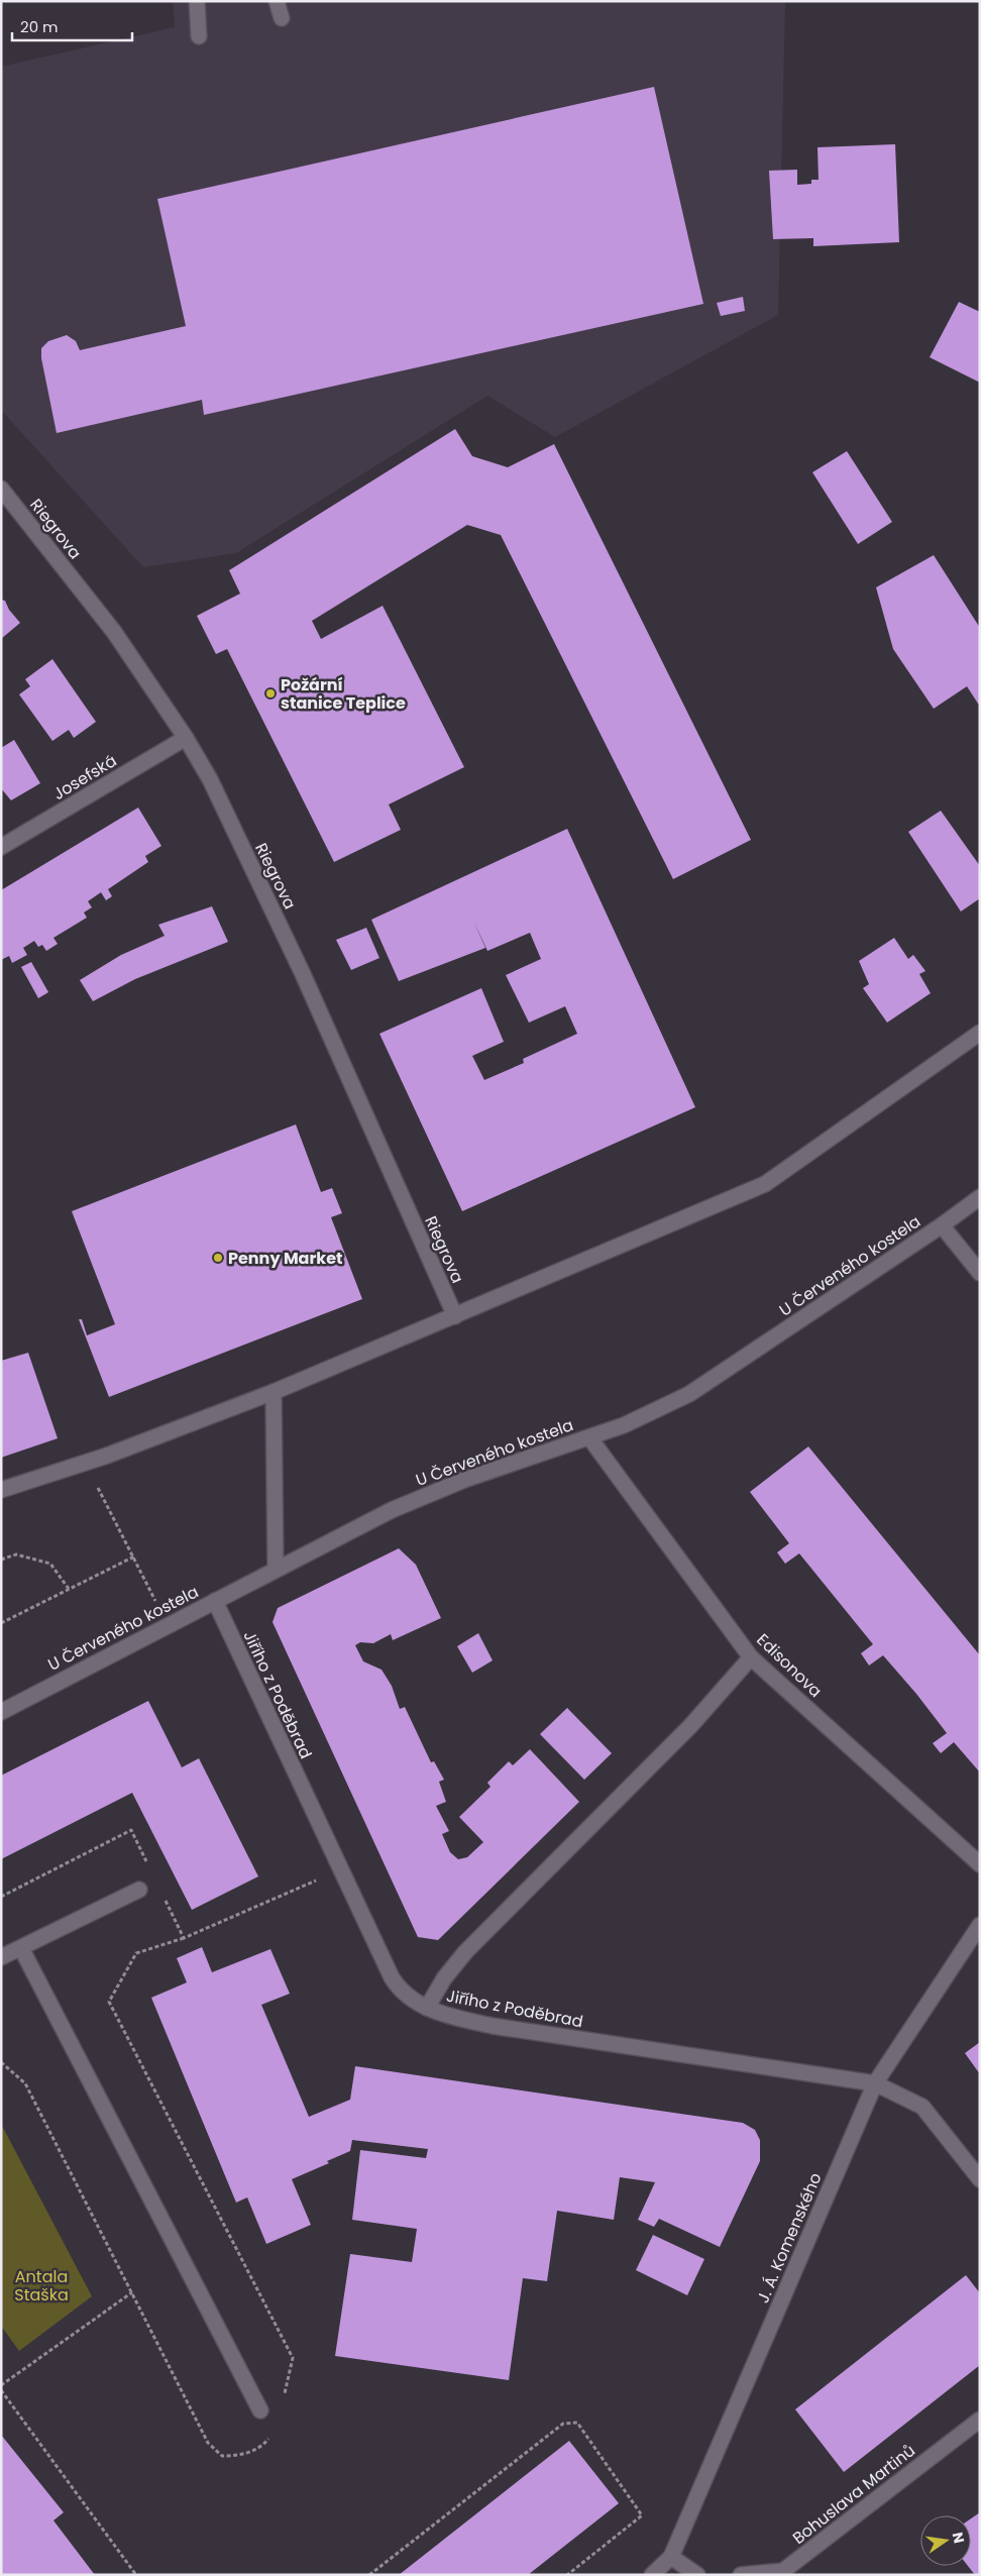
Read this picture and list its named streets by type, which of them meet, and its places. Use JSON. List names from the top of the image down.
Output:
{
  "streets": {
    "street": [
      "Riegrova",
      "Josefská",
      "U Červeného kostela",
      "Edisonova",
      "Jiřího z Poděbrad",
      "J. Á. Komenského",
      "Bohuslava Martinů"
    ]
  },
  "crossings": [
    ["Riegrova", "Josefská"],
    ["U Červeného kostela", "Edisonova"],
    ["U Červeného kostela", "Jiřího z Poděbrad"],
    ["Jiřího z Poděbrad", "J. Á. Komenského"]
  ],
  "parks": ["Antala Staška"],
  "places": ["Požární stanice Teplice", "Penny Market"],
  "scale_bar": "20 m",
  "north": "right"
}
